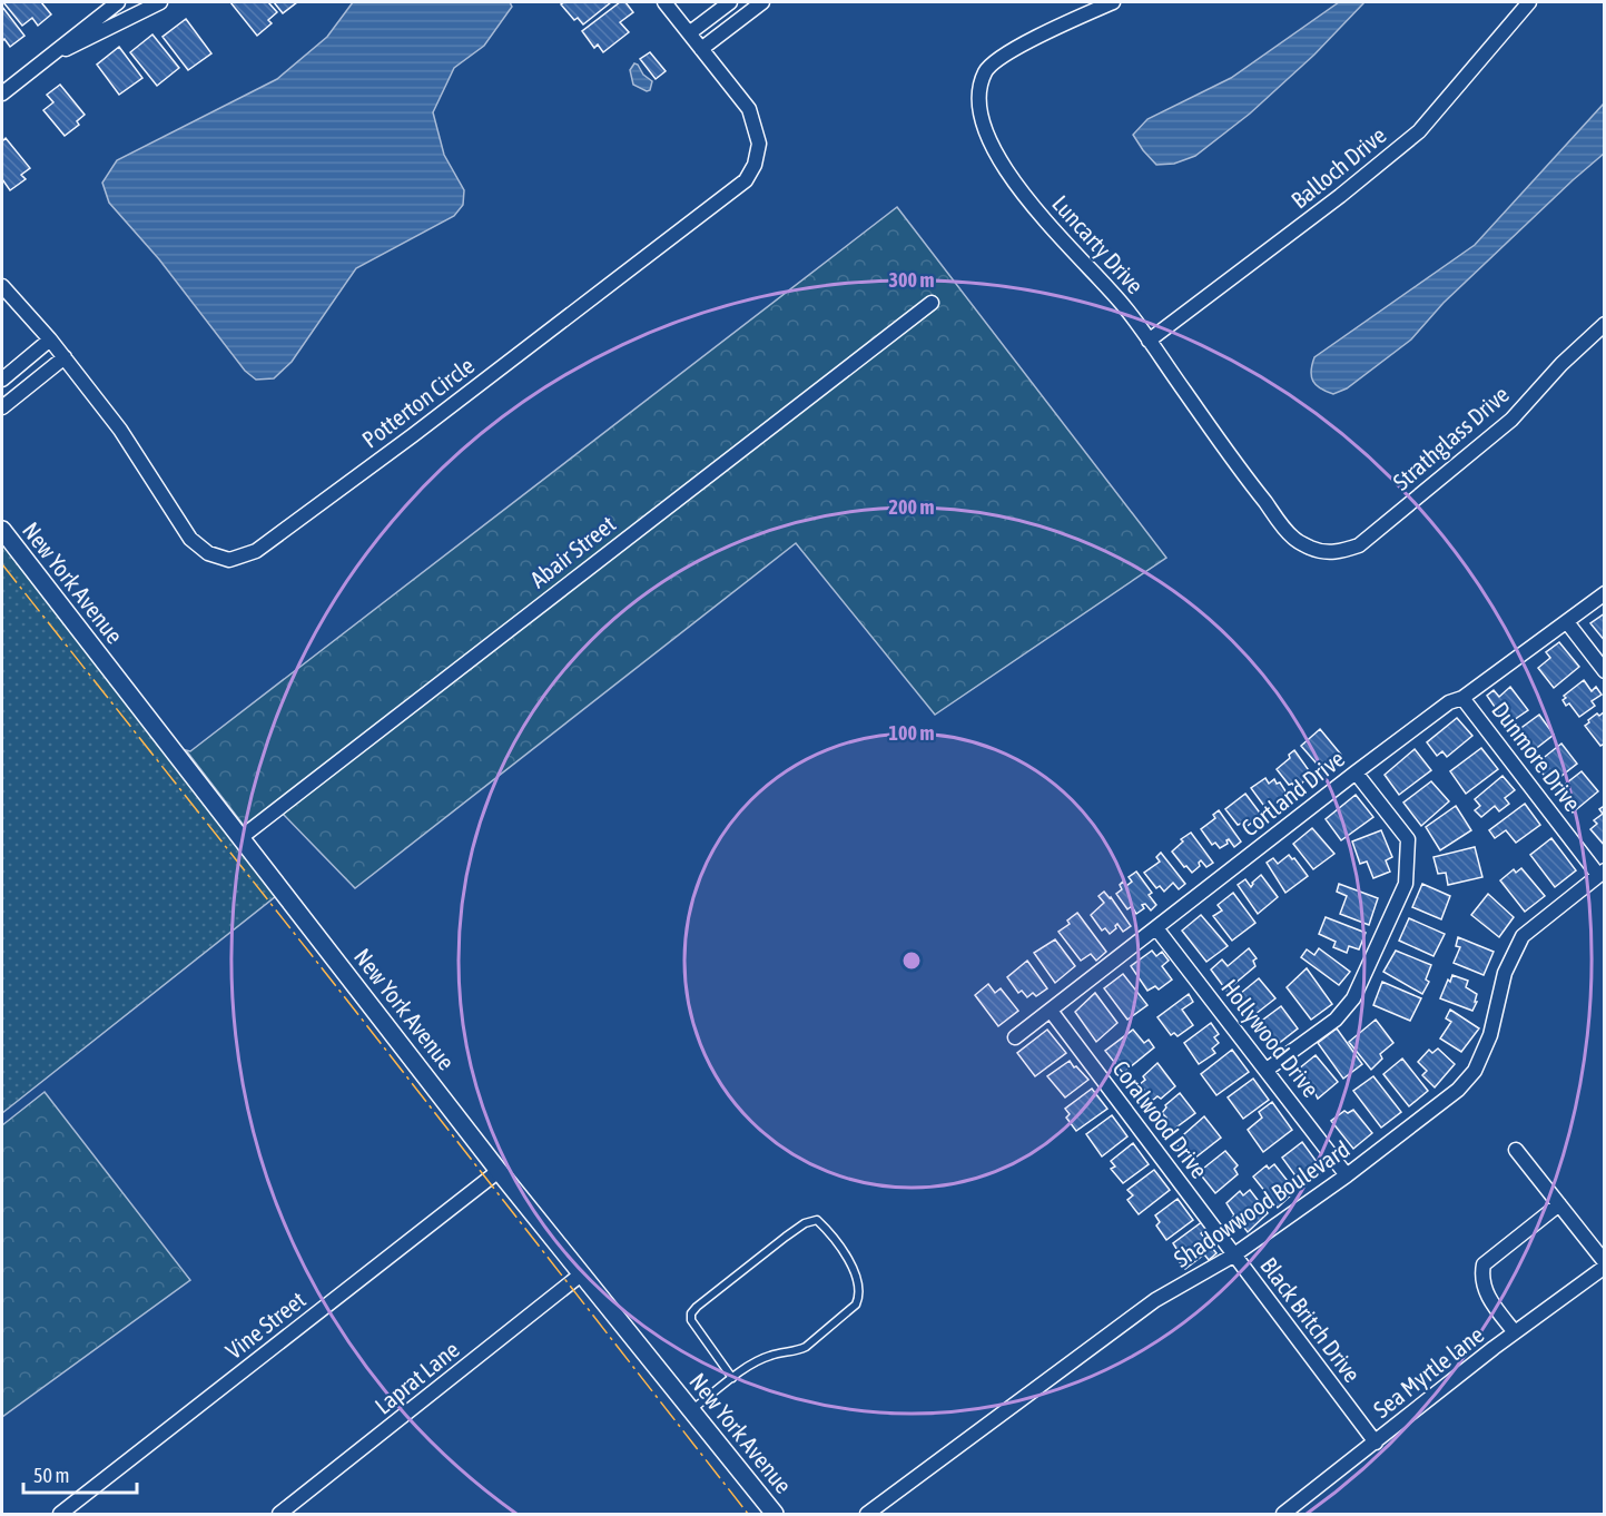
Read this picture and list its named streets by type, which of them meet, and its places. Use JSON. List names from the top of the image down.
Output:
{
  "streets": {
    "street": [
      "Balloch Drive",
      "Luncarty Drive",
      "Potterton Circle",
      "Strathglass Drive",
      "Abair Street",
      "New York Avenue",
      "Dunmore Drive",
      "Cortland Drive",
      "Hollywood Drive",
      "Coralwood Drive",
      "Shadowwood Boulevard",
      "Black Britch Drive",
      "Vine Street",
      "Sea Myrtle lane",
      "Laprat Lane"
    ]
  },
  "crossings": [
    ["Balloch Drive", "Luncarty Drive"],
    ["Luncarty Drive", "Strathglass Drive"],
    ["Abair Street", "New York Avenue"],
    ["New York Avenue", "Vine Street"],
    ["New York Avenue", "Laprat Lane"],
    ["Dunmore Drive", "Cortland Drive"],
    ["Dunmore Drive", "Shadowwood Boulevard"],
    ["Cortland Drive", "Hollywood Drive"],
    ["Cortland Drive", "Coralwood Drive"],
    ["Hollywood Drive", "Shadowwood Boulevard"],
    ["Coralwood Drive", "Shadowwood Boulevard"],
    ["Coralwood Drive", "Black Britch Drive"],
    ["Shadowwood Boulevard", "Black Britch Drive"],
    ["Black Britch Drive", "Sea Myrtle lane"]
  ],
  "scale_bar": "50 m",
  "rings": ["300 m", "200 m", "100 m"]
}
